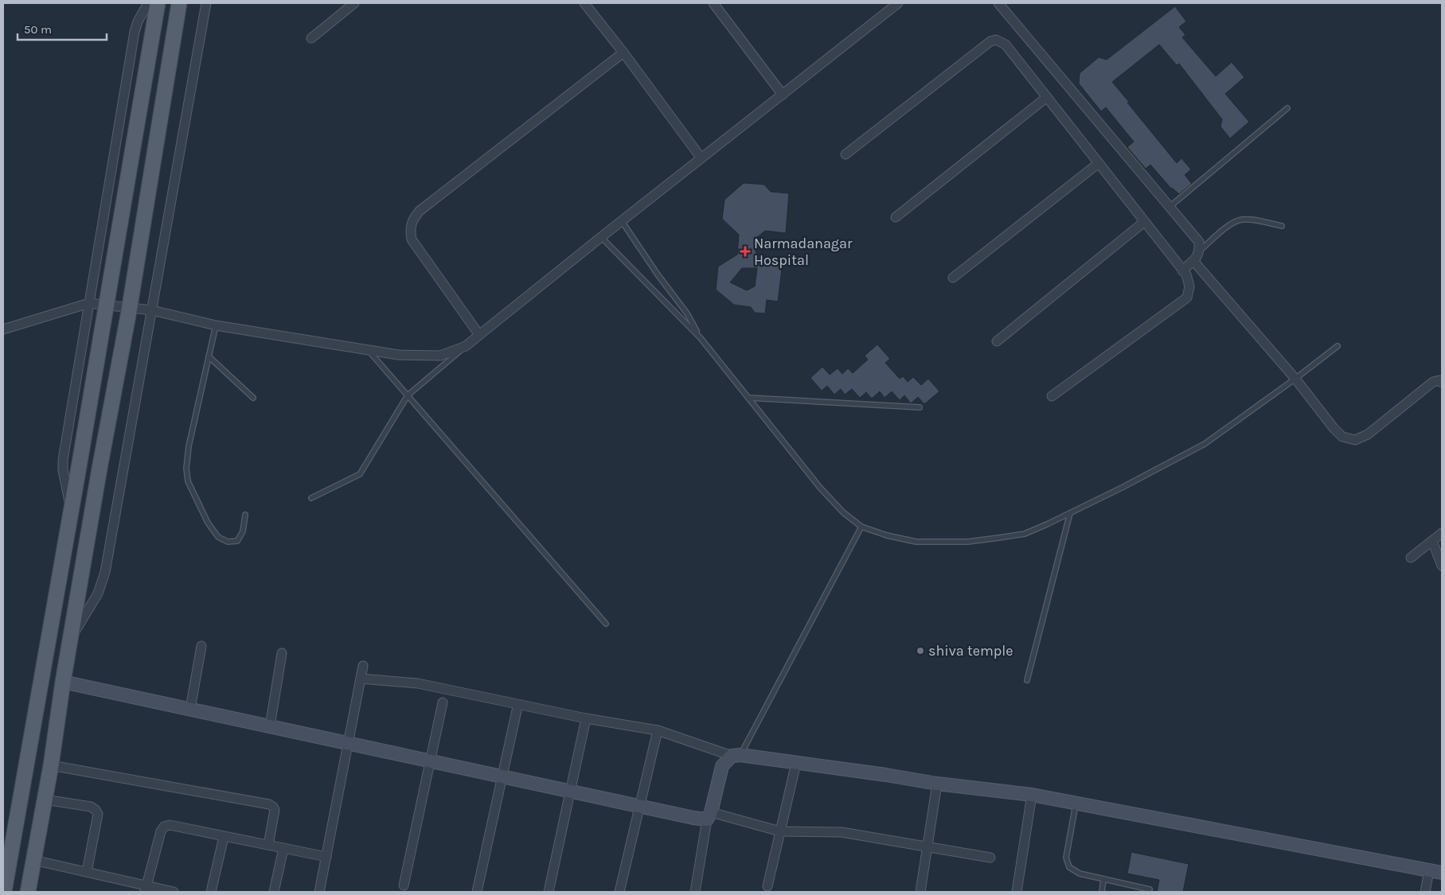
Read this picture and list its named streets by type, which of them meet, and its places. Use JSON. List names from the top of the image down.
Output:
{
  "places": {
    "health": ["Narmadanagar Hospital"],
    "other": ["shiva temple"]
  },
  "scale_bar": "50 m"
}
